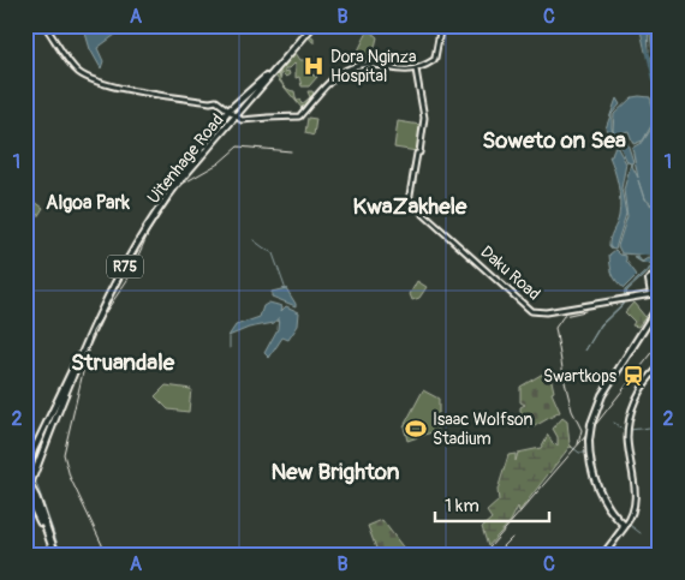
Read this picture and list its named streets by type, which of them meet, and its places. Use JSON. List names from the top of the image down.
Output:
{
  "streets": {
    "main road": ["Uitenhage Road", "R75", "Daku Road"]
  },
  "crossings": [
    ["Uitenhage Road", "R75"]
  ],
  "districts": [
    "Soweto on Sea",
    "Algoa Park",
    "KwaZakhele",
    "Struandale",
    "New Brighton"
  ],
  "places": {
    "hospital": ["Dora Nginza Hospital"],
    "station": ["Swartkops"],
    "sports": ["Isaac Wolfson Stadium"]
  },
  "scale_bar": "1 km",
  "grid": {
    "columns": ["A", "B", "C"],
    "rows": ["1", "2"]
  }
}
